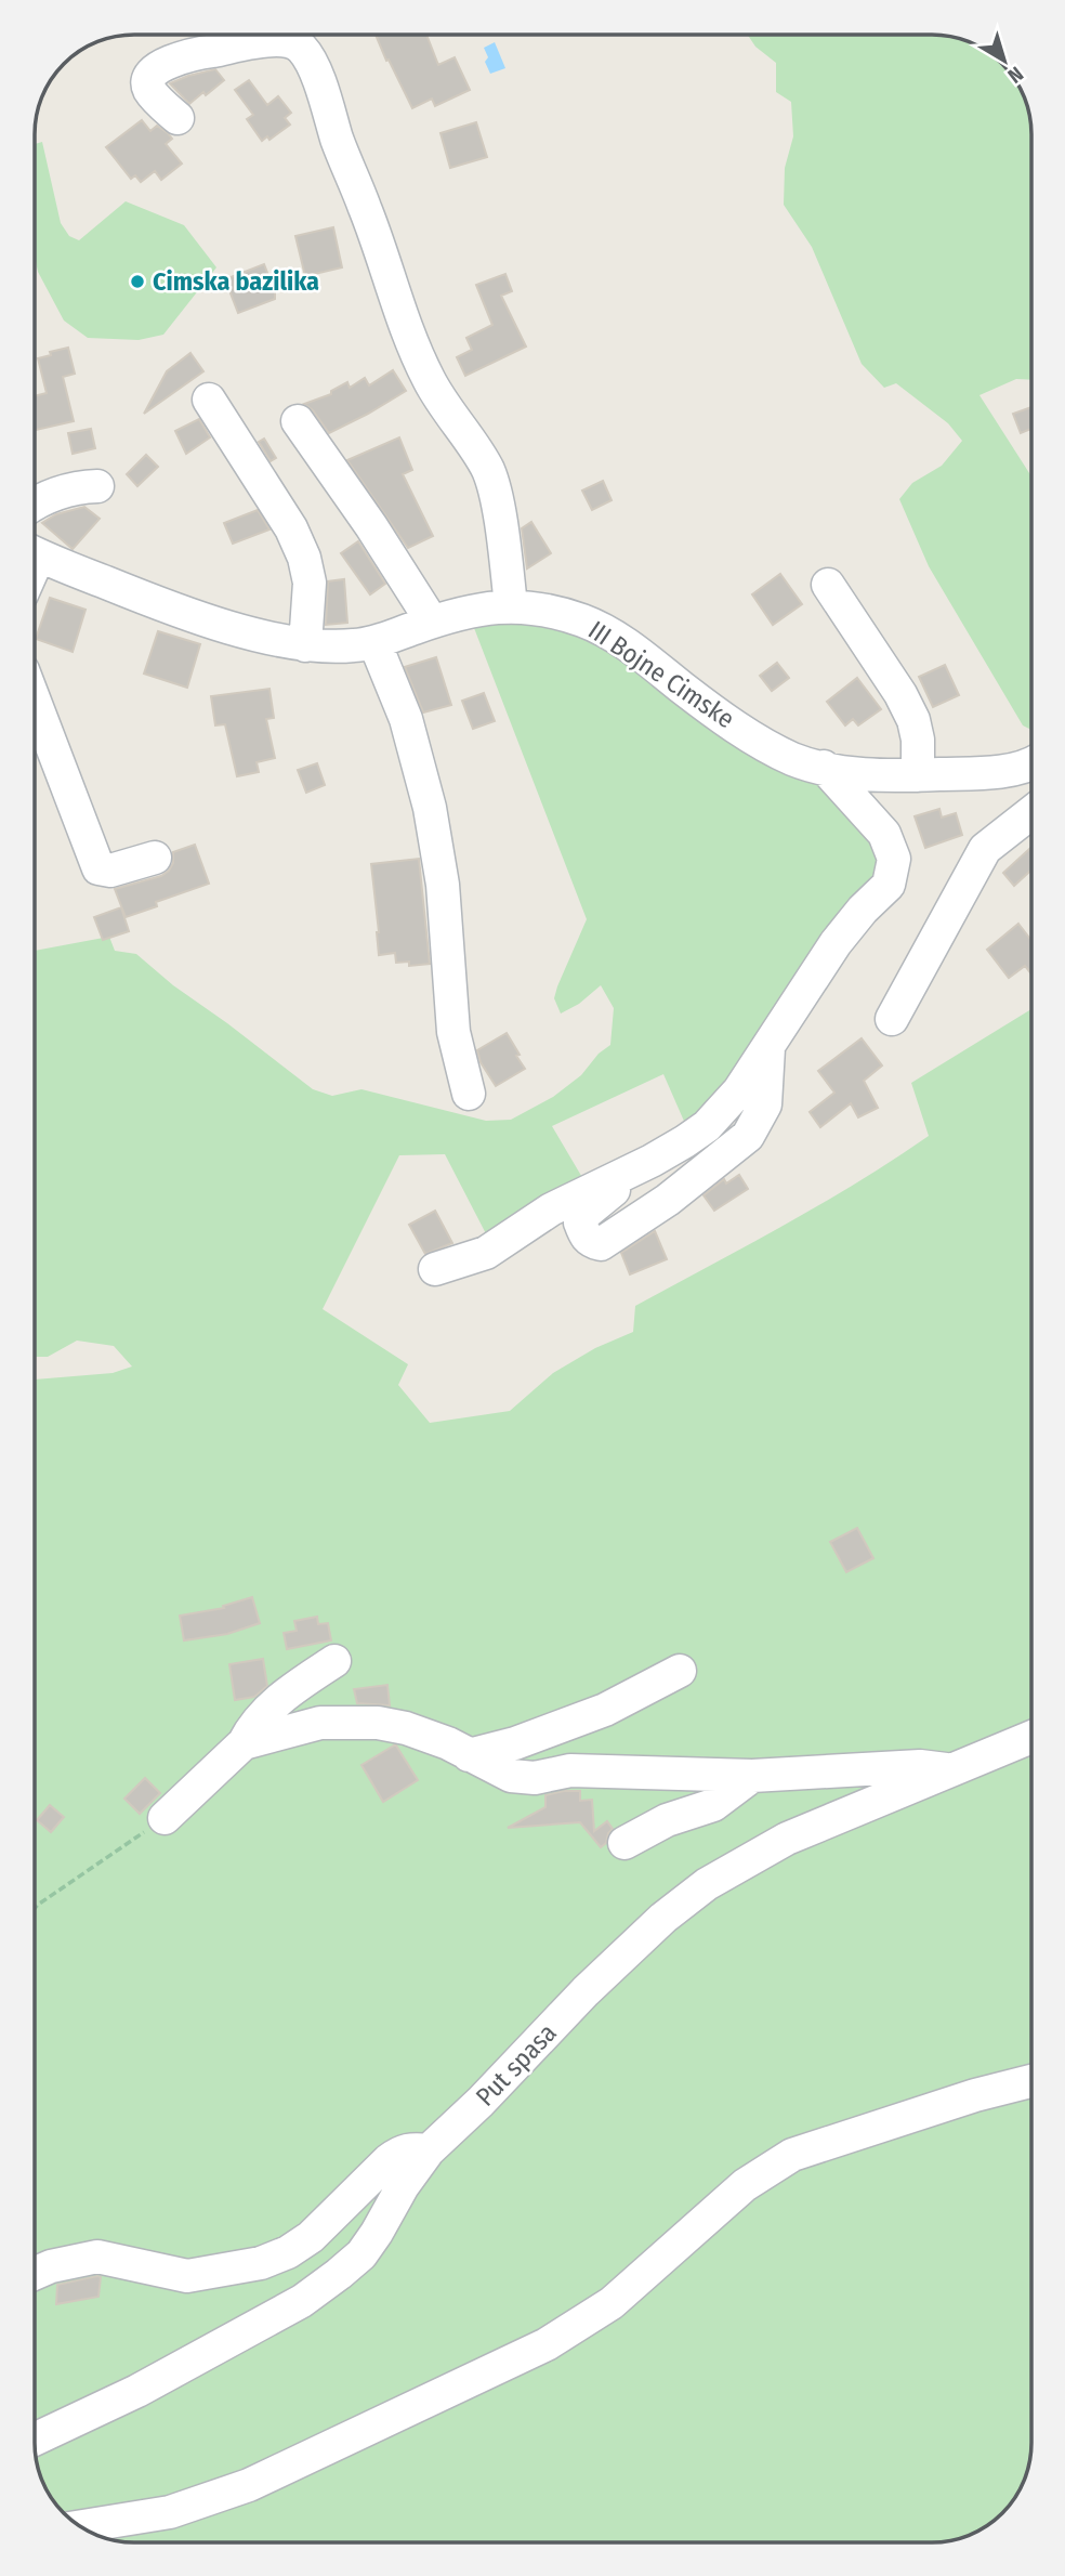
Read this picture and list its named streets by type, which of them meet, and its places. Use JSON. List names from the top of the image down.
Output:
{
  "streets": {
    "street": ["III Bojne Cimske", "Put spasa"]
  },
  "places": ["Cimska bazilika"],
  "north": "bottom right"
}
